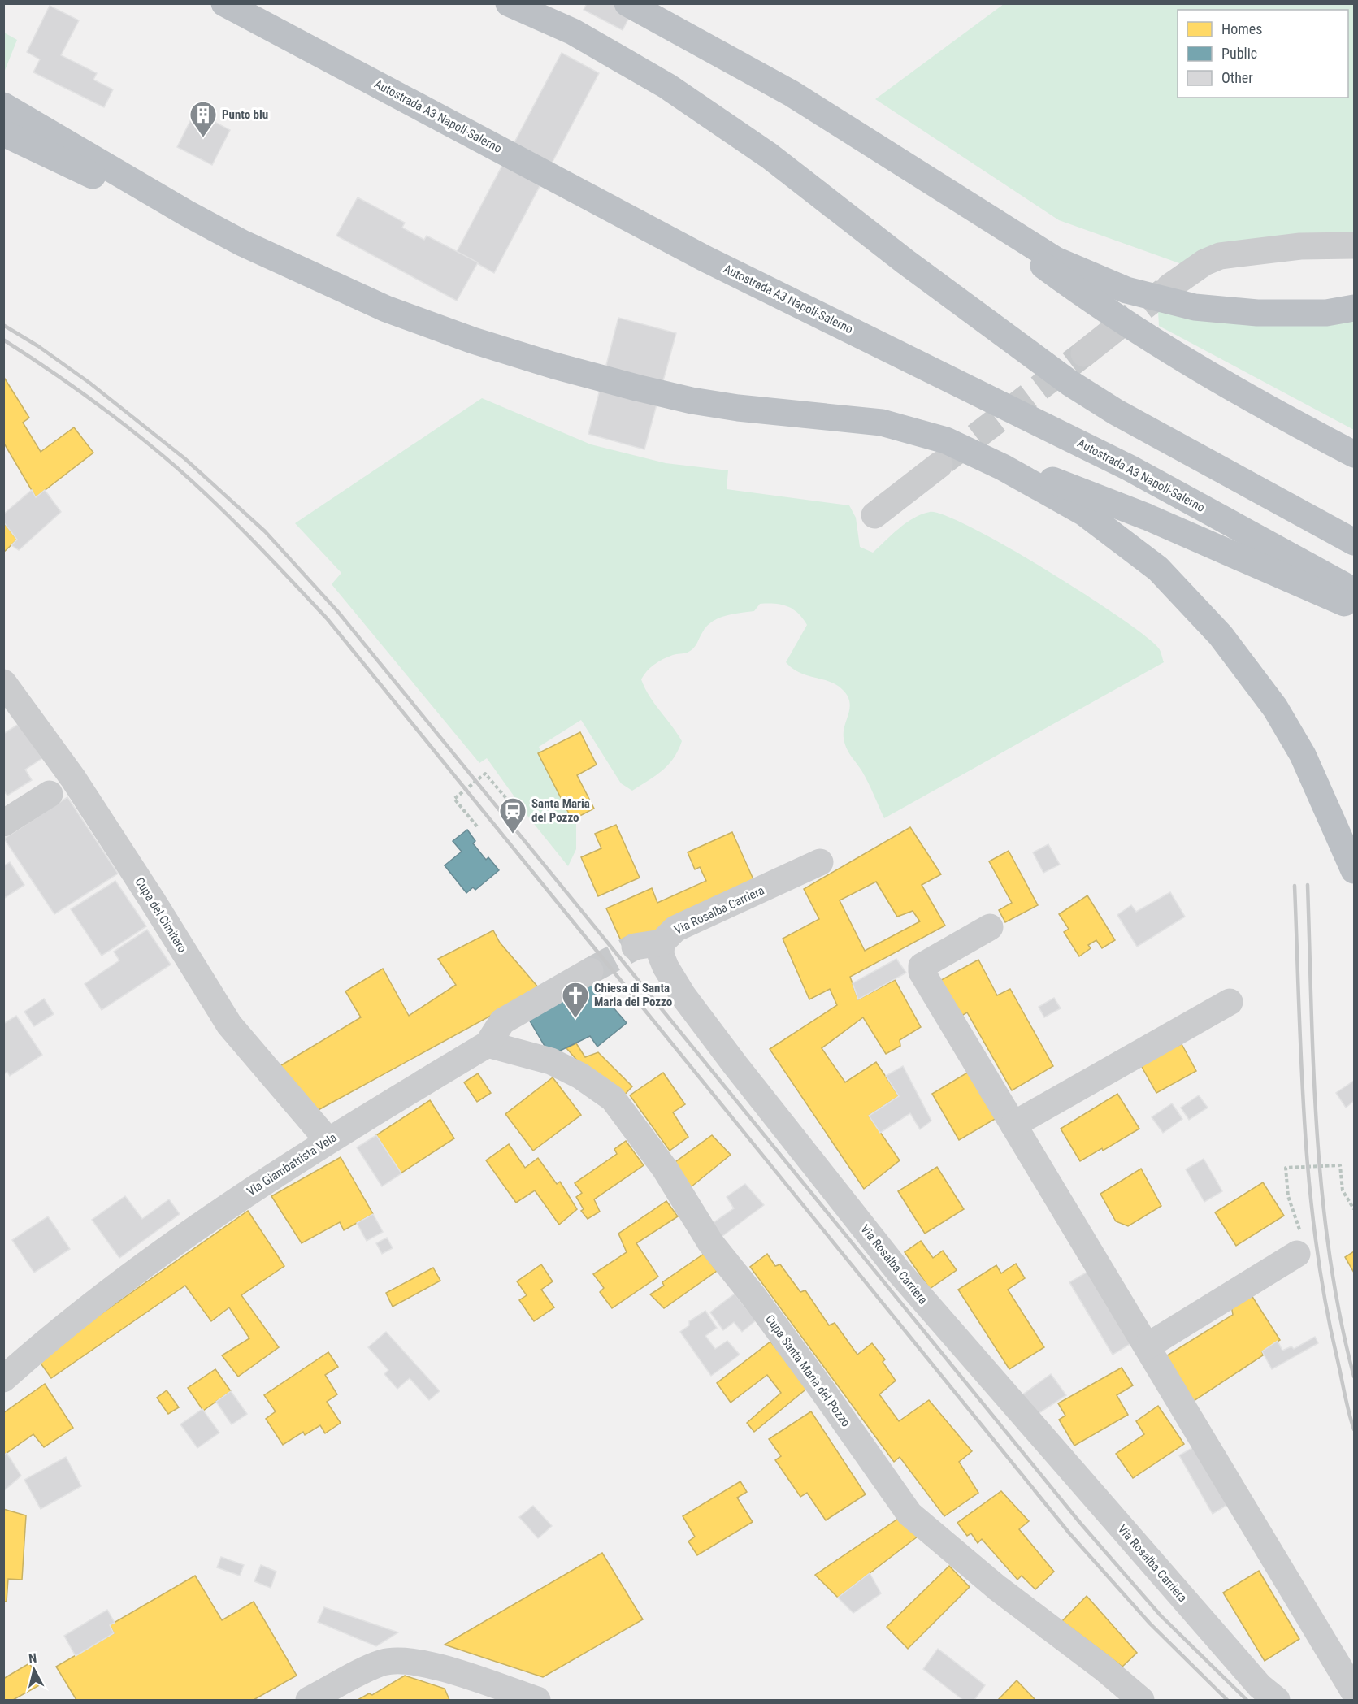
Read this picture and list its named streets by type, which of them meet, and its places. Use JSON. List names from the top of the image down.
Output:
{
  "streets": {
    "highway": ["Autostrada A3 Napoli-Salerno"],
    "street": [
      "Via Rosalba Carriera",
      "Cupa del Cimitero",
      "Via Giambattista Vela",
      "Cupa Santa Maria del Pozzo"
    ]
  },
  "crossings": [
    ["Cupa del Cimitero", "Via Giambattista Vela"],
    ["Via Giambattista Vela", "Cupa Santa Maria del Pozzo"]
  ],
  "places": {
    "building": ["Punto blu"],
    "station": ["Santa Maria del Pozzo"],
    "church": ["Chiesa di Santa Maria del Pozzo"]
  },
  "legend": ["Homes", "Public", "Other"],
  "north": "top"
}
